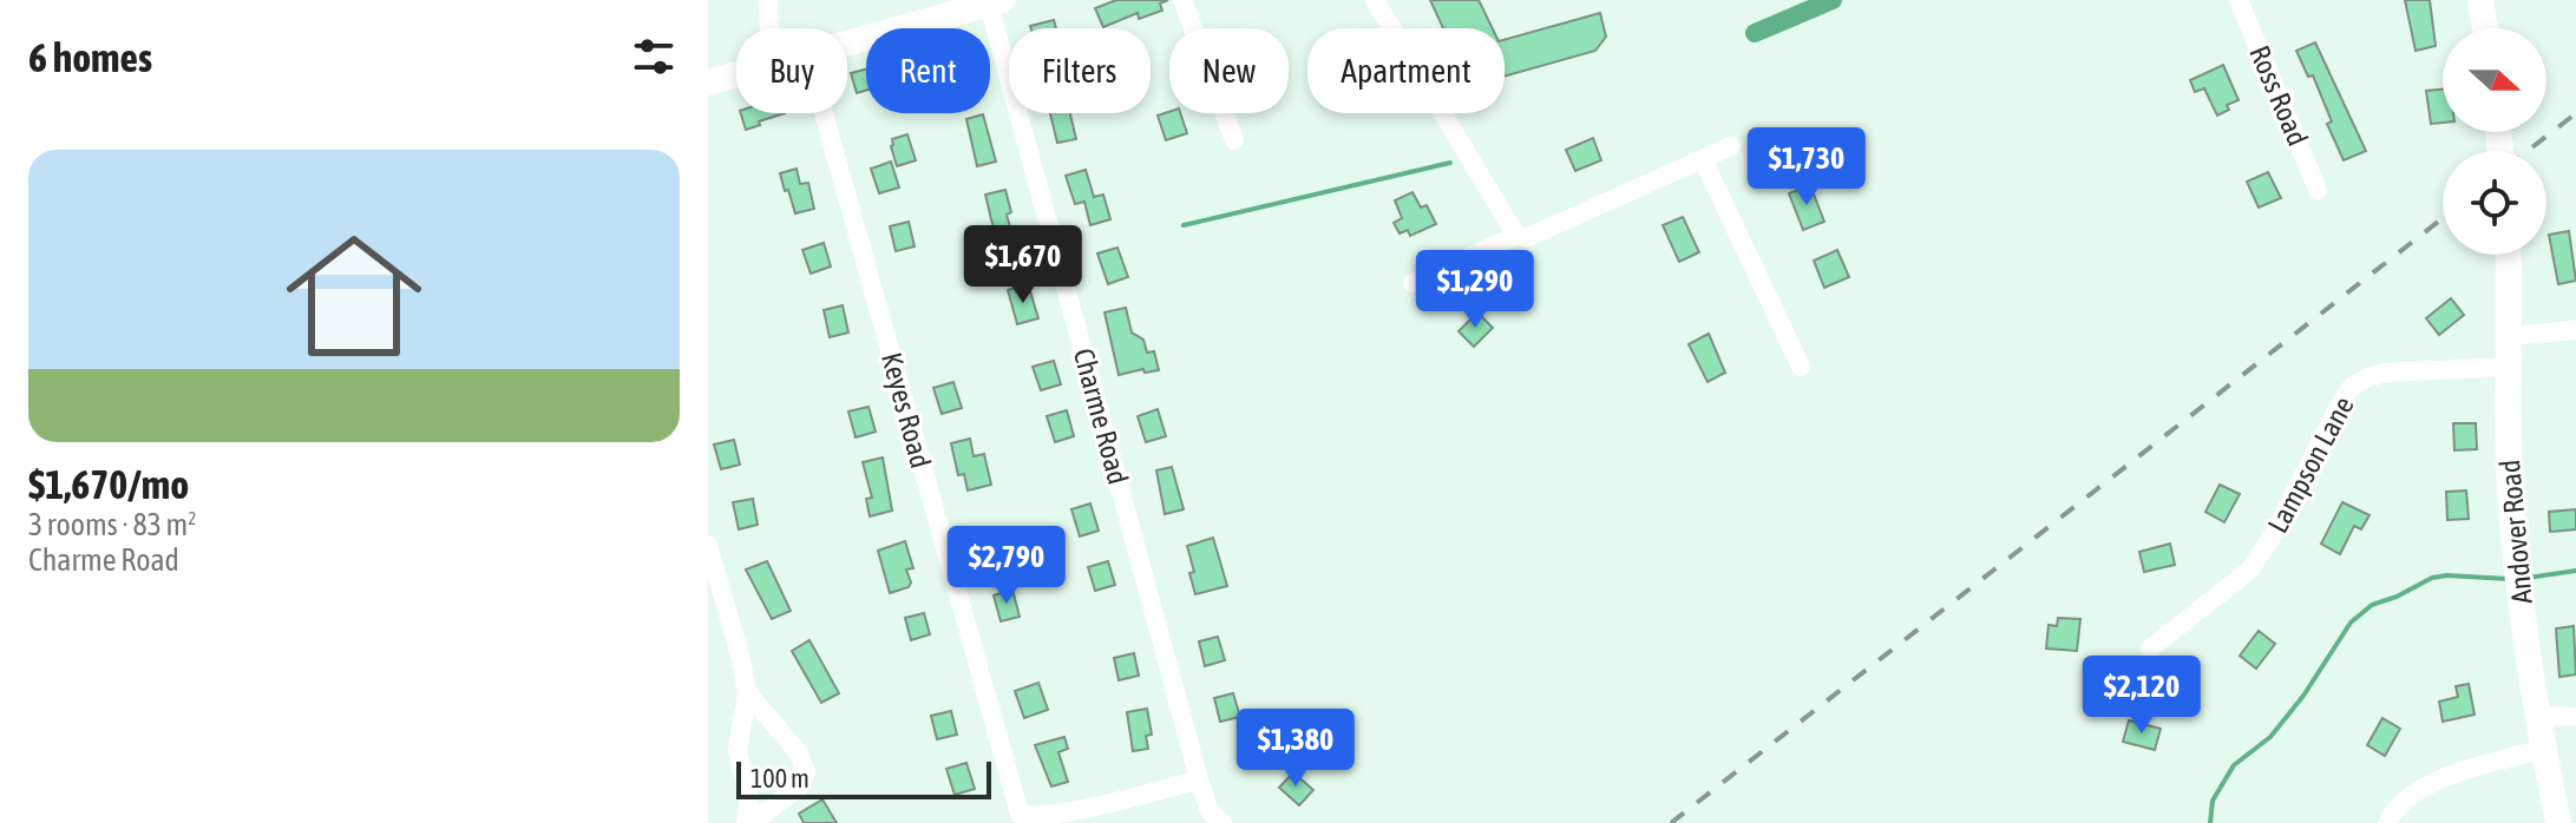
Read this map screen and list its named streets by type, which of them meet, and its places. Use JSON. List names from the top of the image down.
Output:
{
  "streets": {
    "main road": ["Andover Road"],
    "street": [
      "Ross Road",
      "Keyes Road",
      "Charme Road",
      "Lampson Lane"
    ]
  },
  "crossings": [
    ["Keyes Road", "Charme Road"],
    ["Lampson Lane", "Andover Road"]
  ],
  "scale_bar": "100 m",
  "north": "right",
  "page": {
    "heading": "6 homes",
    "chip": [
      "Buy",
      "Rent",
      "Filters",
      "New",
      "Apartment"
    ],
    "list": [
      {
        "name": "$1,670/mo",
        "note": "3 rooms · 83 m² · Charme Road"
      }
    ],
    "price": [
      "$1,730",
      "$1,670",
      "$1,290",
      "$2,790",
      "$2,120",
      "$1,380"
    ],
    "scale": "100 m"
  }
}
